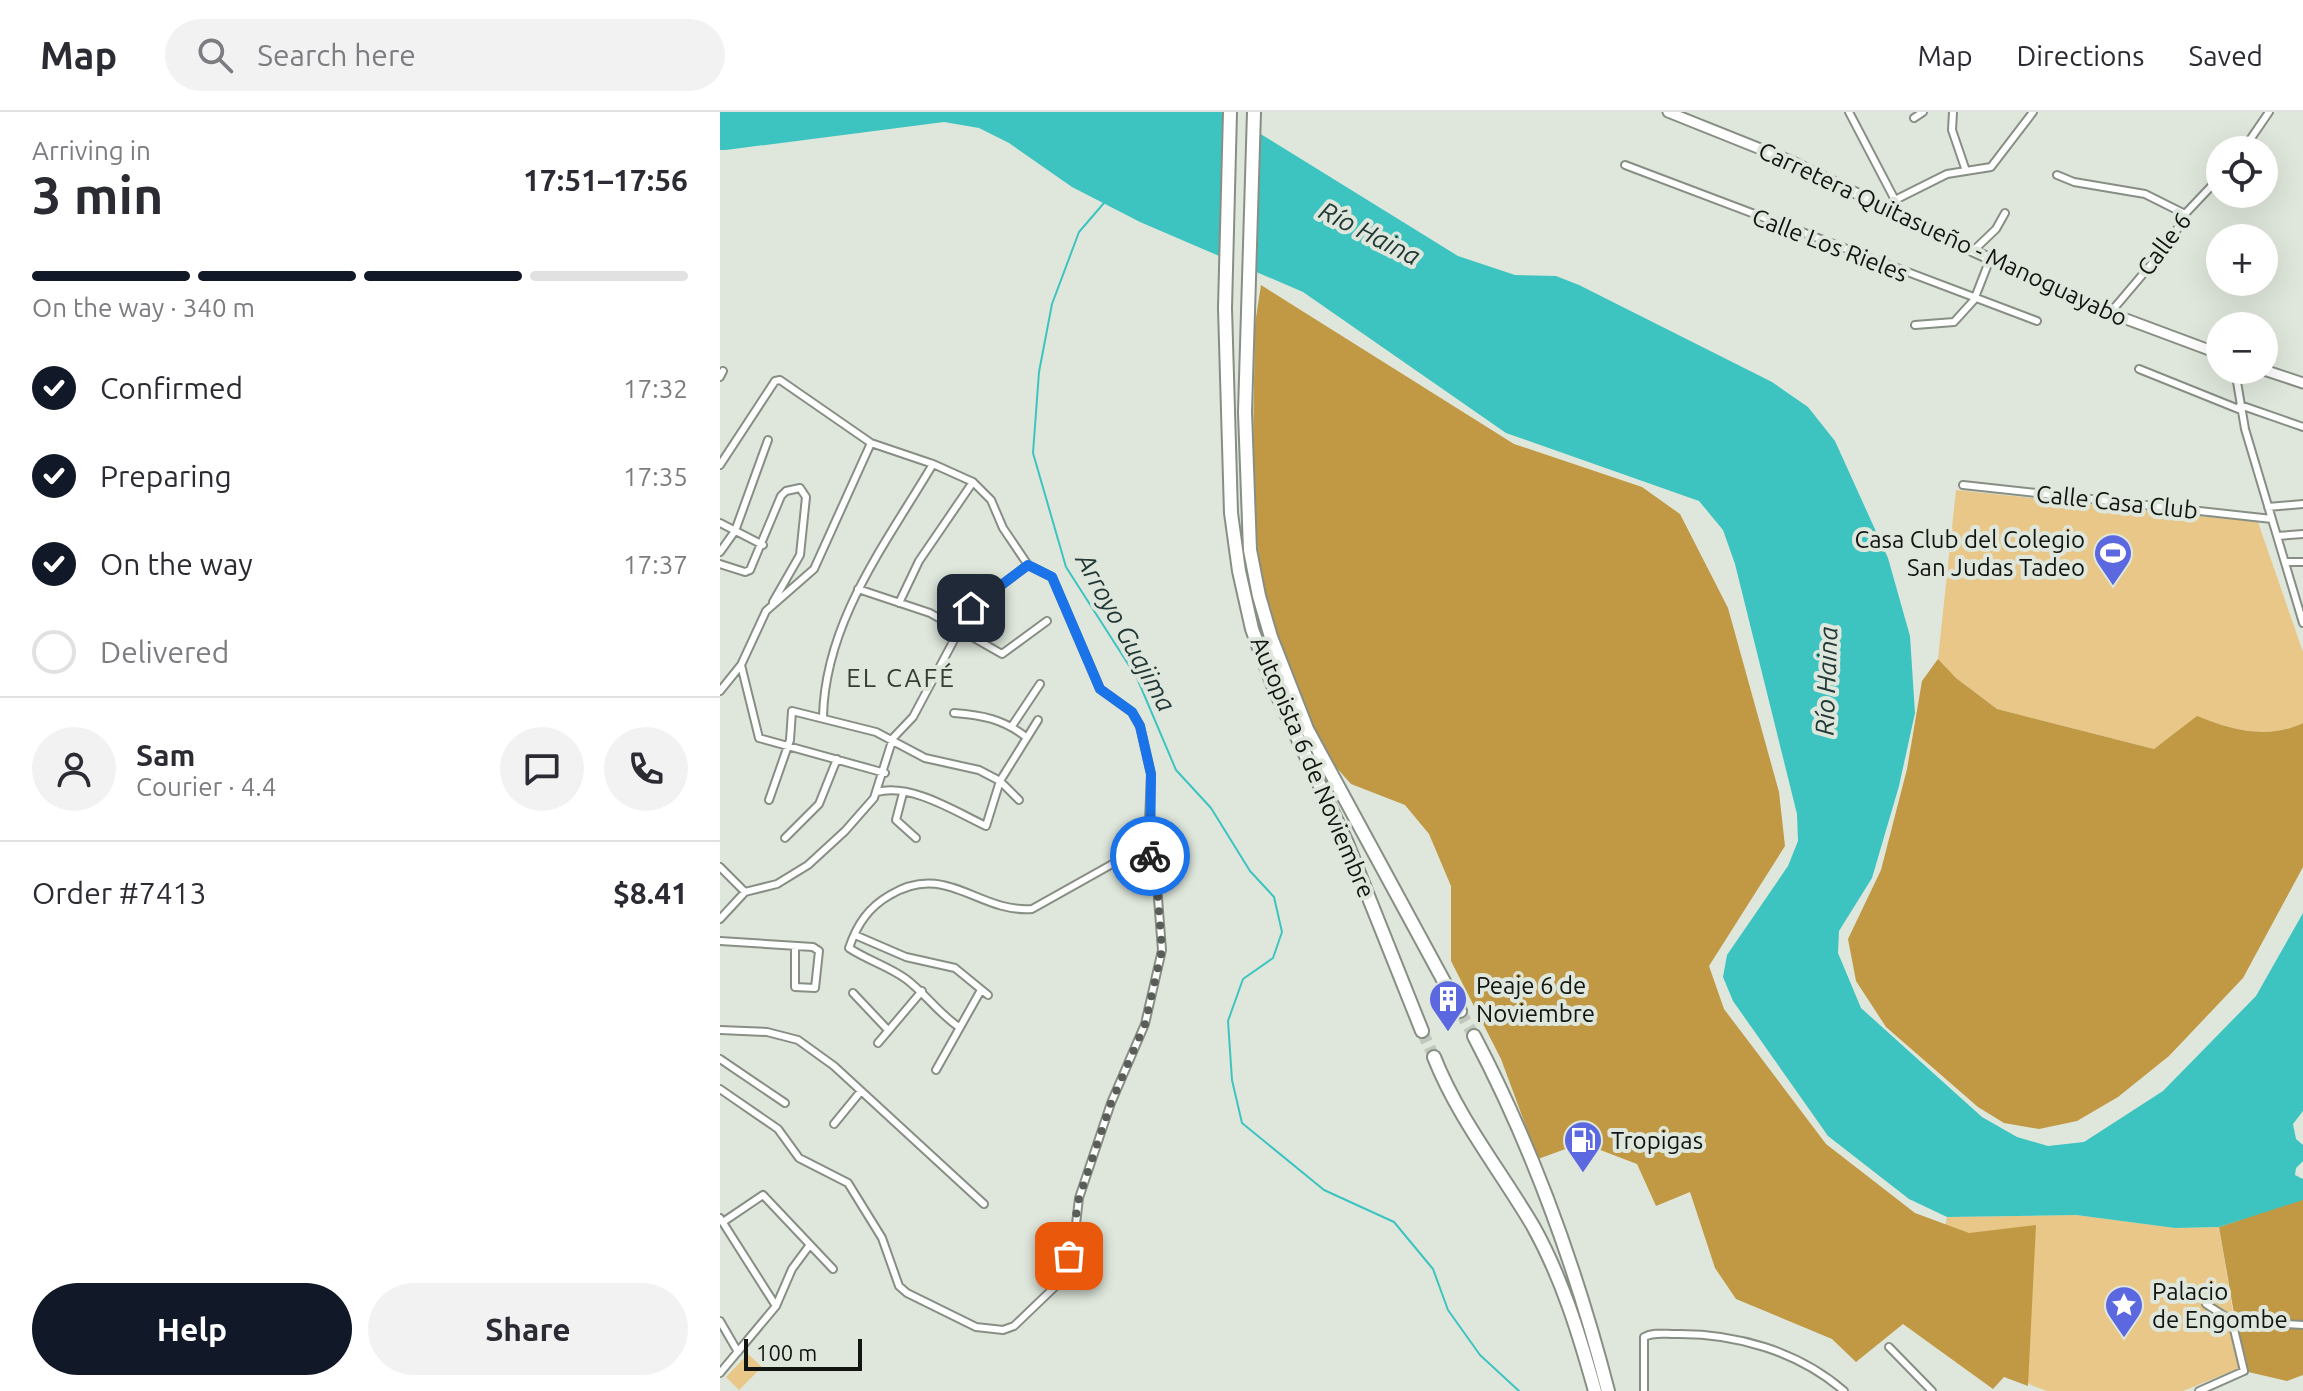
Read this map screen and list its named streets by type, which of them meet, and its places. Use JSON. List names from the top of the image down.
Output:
{
  "streets": {
    "highway": ["Autopista 6 de Noviembre"],
    "street": [
      "Carretera Quitasueño - Manoguayabo",
      "Calle 6",
      "Calle Los Rieles",
      "Calle Casa Club"
    ]
  },
  "crossings": [
    ["Carretera Quitasueño - Manoguayabo", "Calle 6"]
  ],
  "districts": ["EL CAFÉ"],
  "water": ["Río Haina", "Arroyo Guajima"],
  "places": {
    "sports": ["Casa Club del Colegio San Judas Tadeo"],
    "building": ["Peaje 6 de Noviembre"],
    "fuel station": ["Tropigas"],
    "place": ["Palacio de Engombe"]
  },
  "scale_bar": "100 m",
  "page": {
    "header": "Map",
    "search": "Search here",
    "nav": ["Map", "Directions", "Saved"],
    "heading": ["3 min", "Arriving in", "17:51–17:56"],
    "panel": [
      "Sam",
      "Courier · 4.4",
      "Order #7413",
      "$8.41"
    ],
    "map_buttons": ["+", "−"],
    "bar": "On the way · 340 m",
    "list": [
      ["Confirmed", "17:32"],
      ["Preparing", "17:35"],
      ["On the way", "17:37"],
      "Delivered"
    ],
    "buttons": ["Help", "Share"],
    "scale": "100 m"
  }
}
